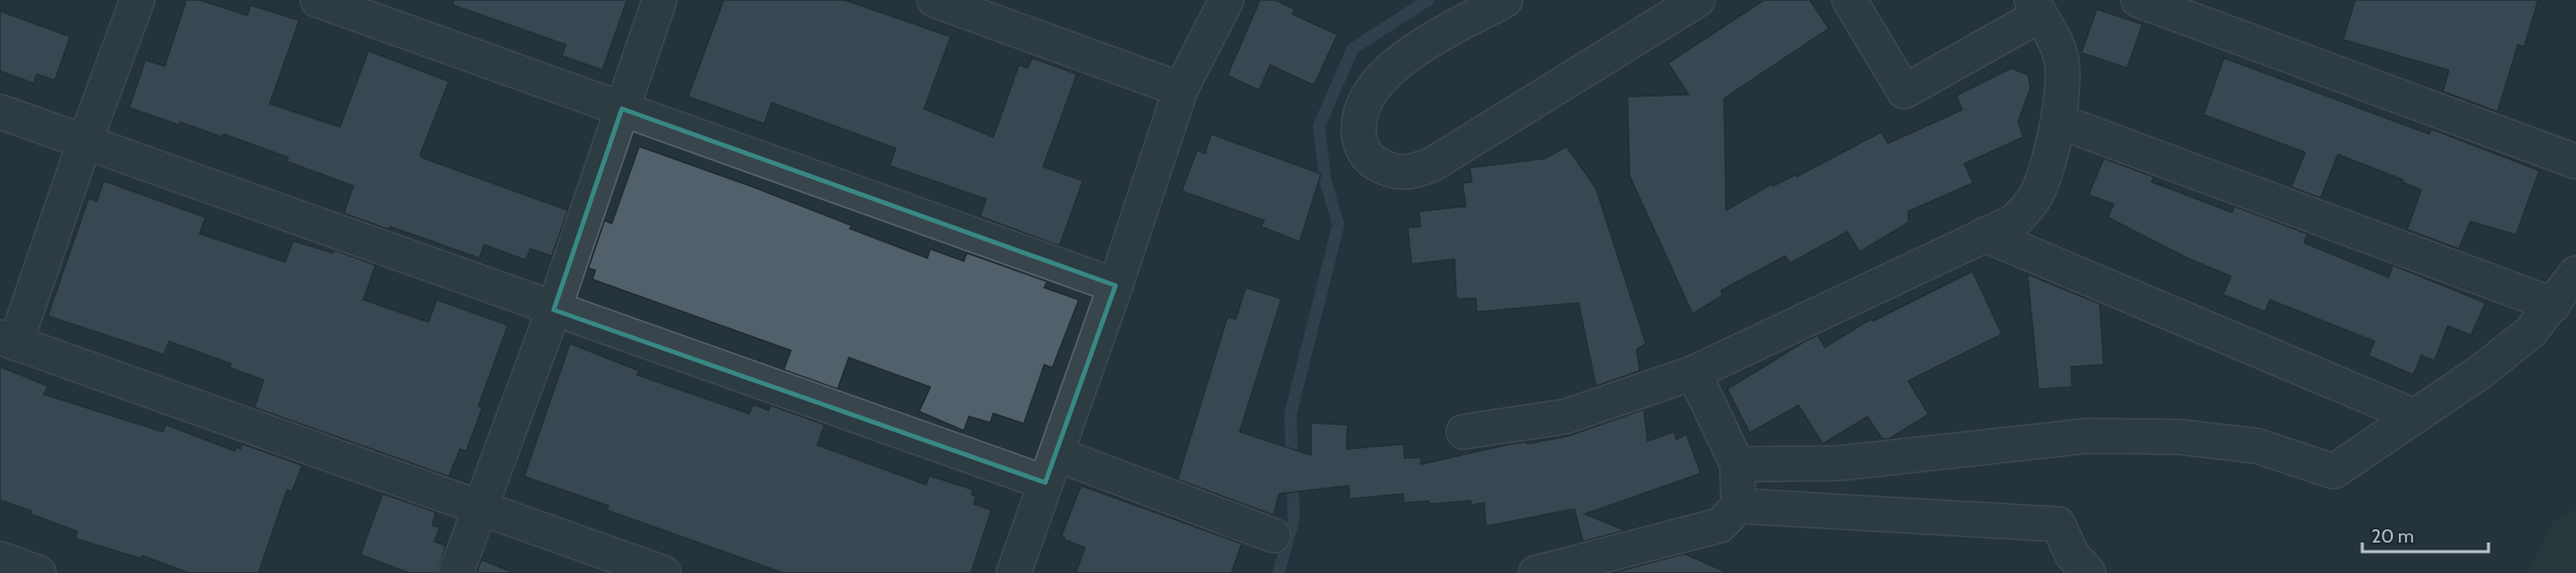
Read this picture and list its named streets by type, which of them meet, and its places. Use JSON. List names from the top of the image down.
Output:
{
  "scale_bar": "20 m"
}
